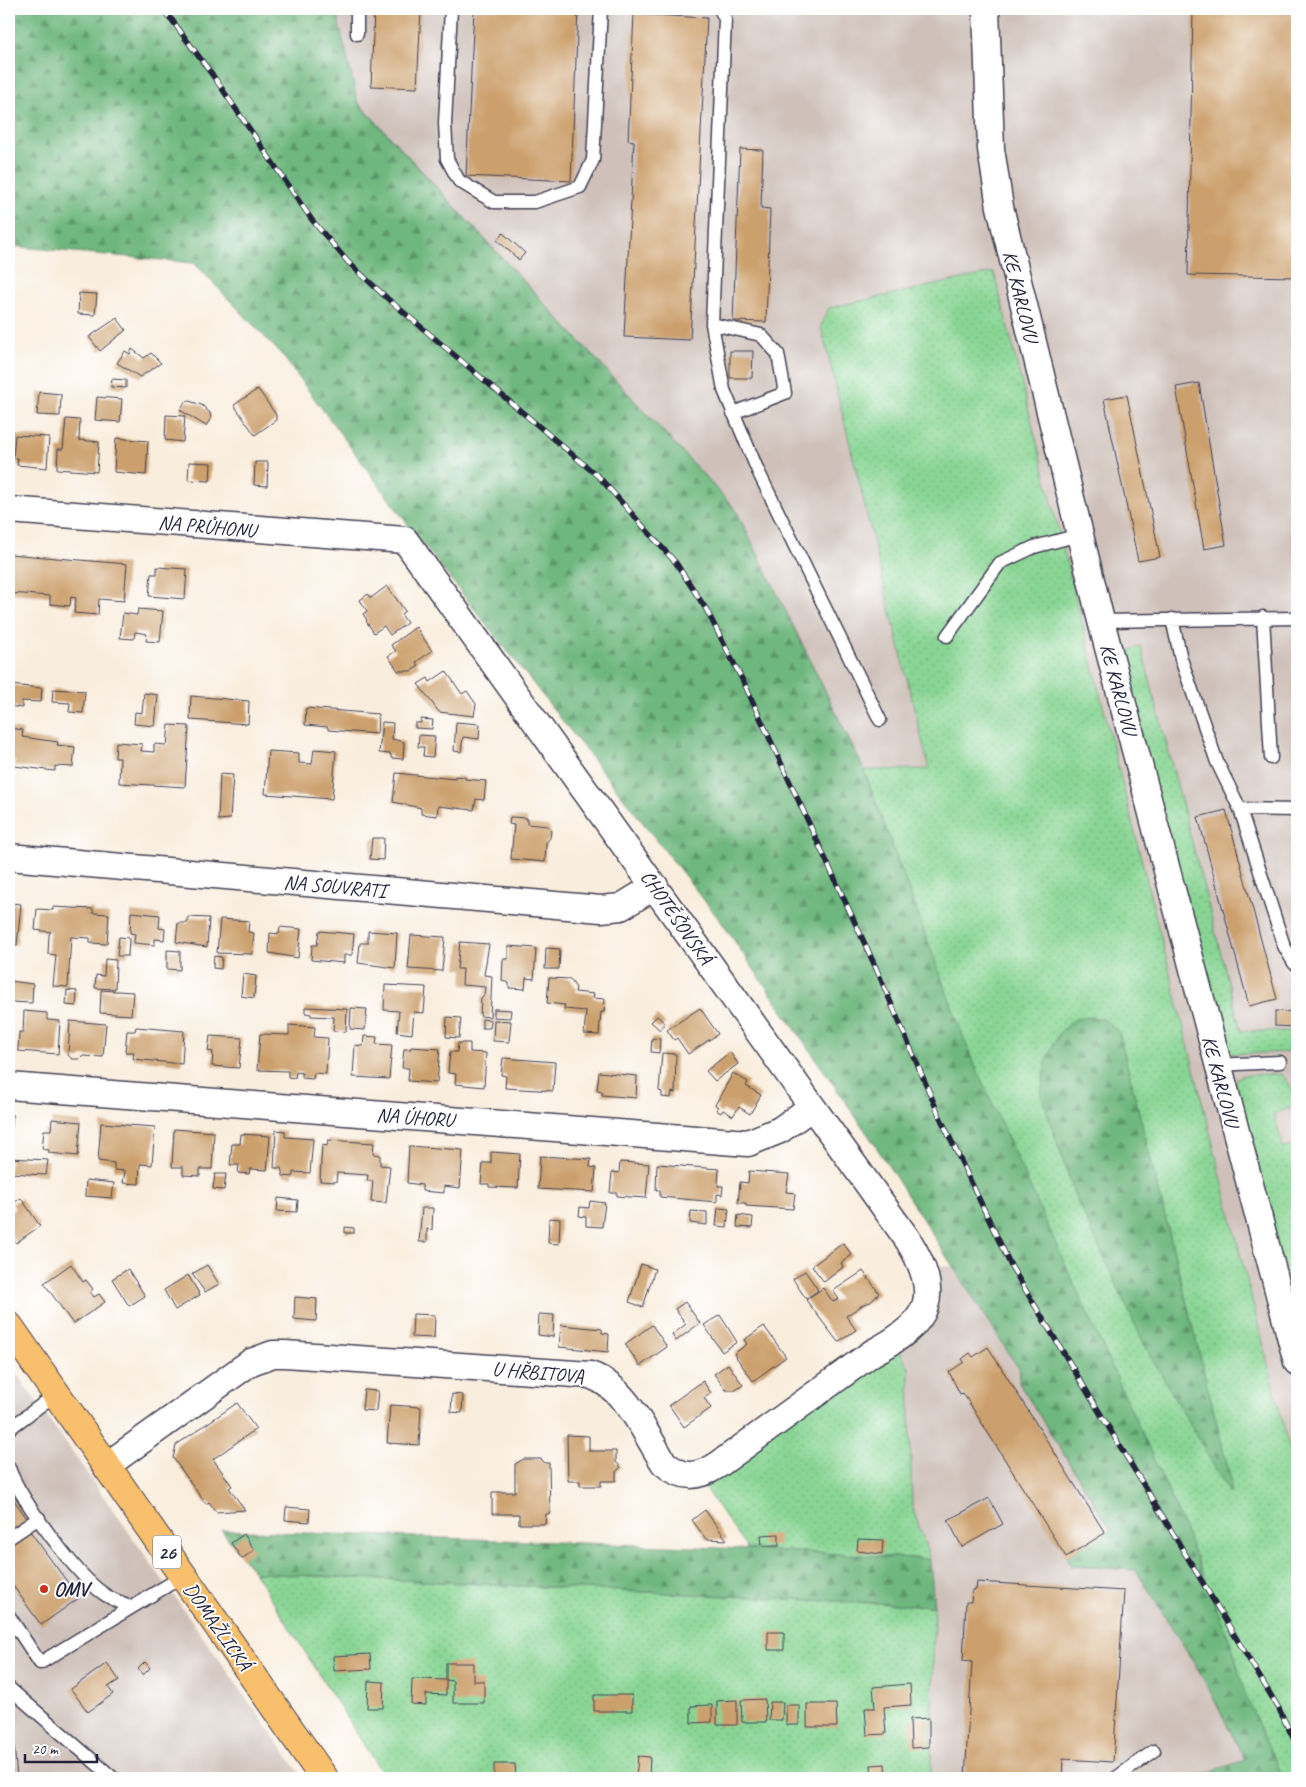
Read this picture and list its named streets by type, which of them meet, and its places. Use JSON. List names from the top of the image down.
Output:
{
  "streets": {
    "main road": ["26", "DOMAŽLICKÁ"],
    "street": [
      "KE KARLOVU",
      "NA PRŮHONU",
      "NA SOUVRATI",
      "CHOTĚŠOVSKÁ",
      "NA ÚHORU",
      "U HŘBITOVA"
    ]
  },
  "crossings": [
    ["NA PRŮHONU", "CHOTĚŠOVSKÁ"],
    ["NA SOUVRATI", "CHOTĚŠOVSKÁ"],
    ["CHOTĚŠOVSKÁ", "NA ÚHORU"],
    ["CHOTĚŠOVSKÁ", "U HŘBITOVA"],
    ["U HŘBITOVA", "DOMAŽLICKÁ"]
  ],
  "places": ["OMV"],
  "scale_bar": "20 m"
}
